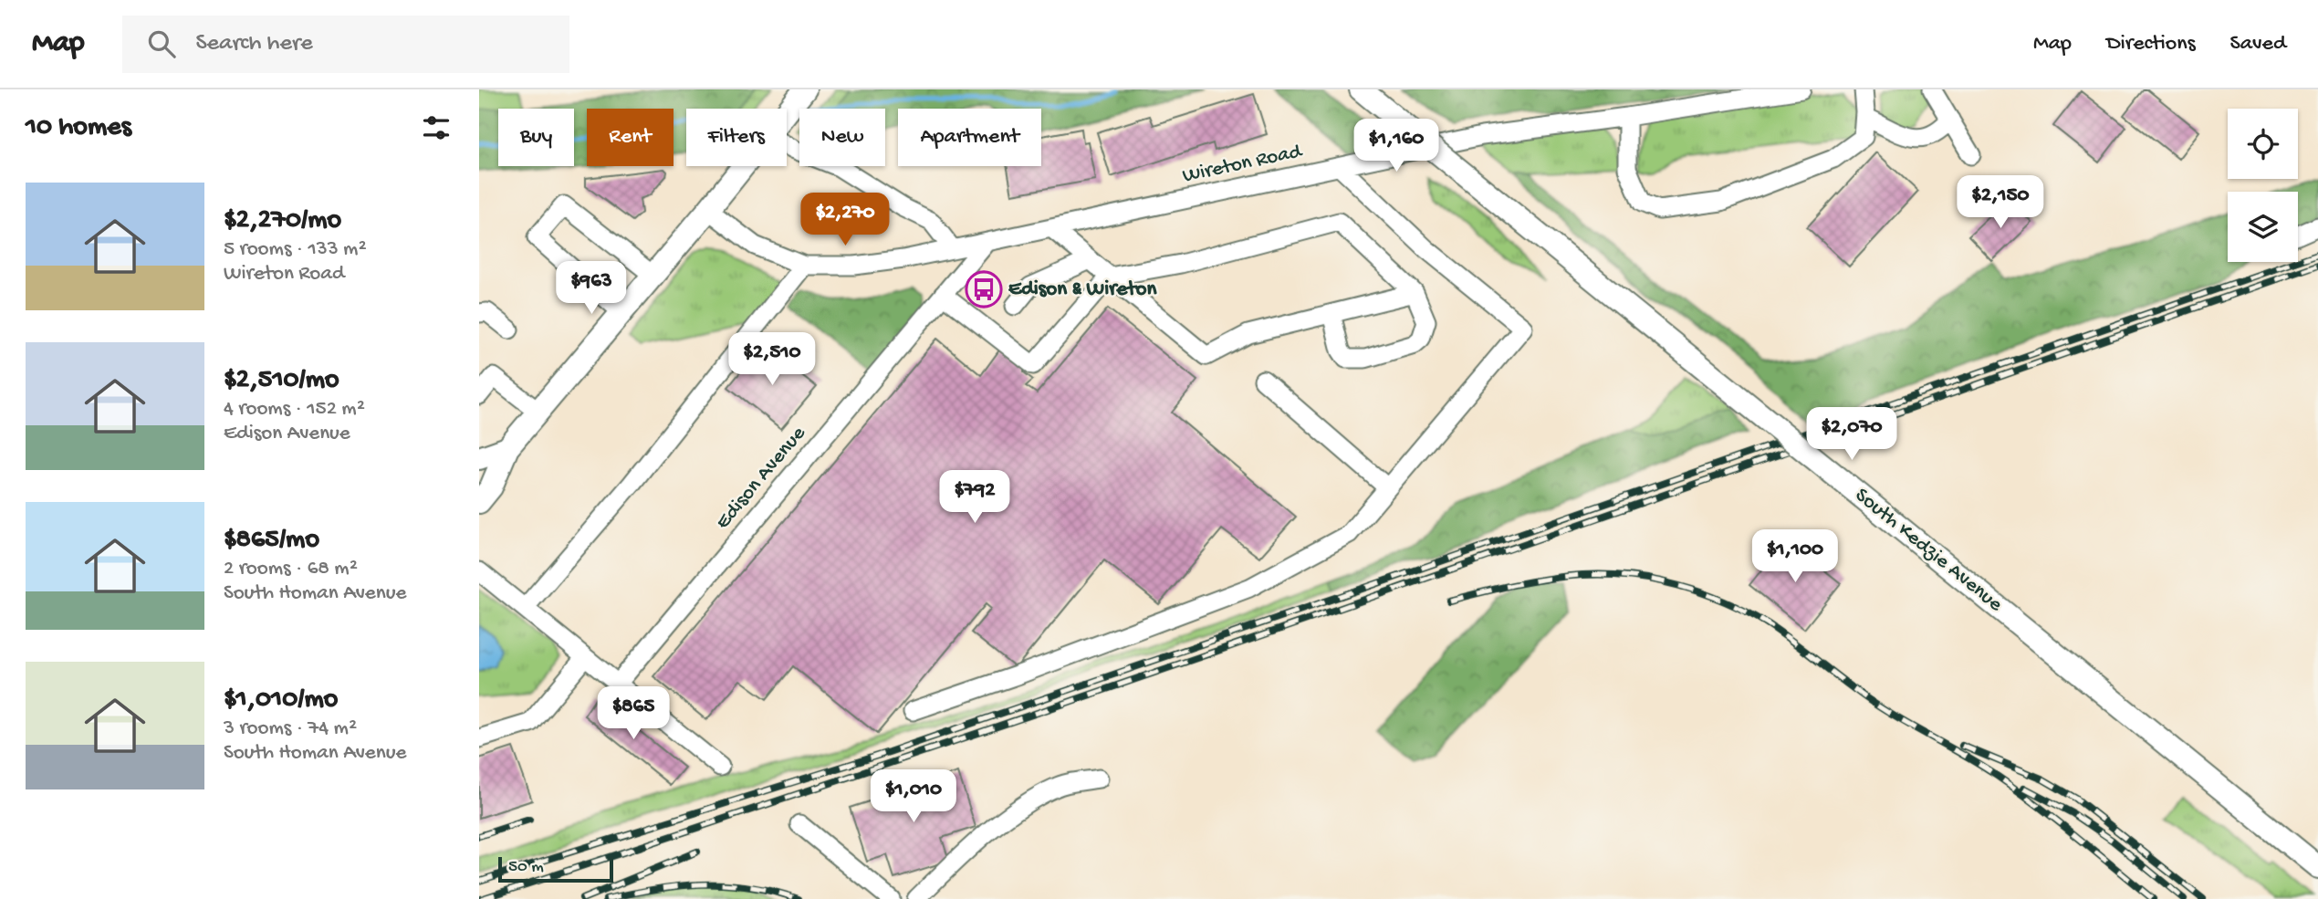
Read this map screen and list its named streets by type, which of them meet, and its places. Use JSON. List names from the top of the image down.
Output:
{
  "streets": {
    "main road": ["South Kedzie Avenue"],
    "street": ["Wireton Road", "Edison Avenue"]
  },
  "crossings": [
    ["Wireton Road", "Edison Avenue"]
  ],
  "places": {
    "bus stop": ["Edison & Wireton"]
  },
  "scale_bar": "50 m",
  "page": {
    "header": "Map",
    "search": "Search here",
    "nav": ["Map", "Directions", "Saved"],
    "heading": "10 homes",
    "chip": [
      "Buy",
      "Rent",
      "Filters",
      "New",
      "Apartment"
    ],
    "price": [
      "$1,160",
      "$2,150",
      "$2,270",
      "$963",
      "$2,510",
      "$2,070",
      "$792",
      "$1,100",
      "$865",
      "$1,010"
    ],
    "list": [
      {
        "name": "$2,270/mo",
        "note": "5 rooms · 133 m² · Wireton Road"
      },
      {
        "name": "$2,510/mo",
        "note": "4 rooms · 152 m² · Edison Avenue"
      },
      {
        "name": "$865/mo",
        "note": "2 rooms · 68 m² · South Homan Avenue"
      },
      {
        "name": "$1,010/mo",
        "note": "3 rooms · 74 m² · South Homan Avenue"
      }
    ],
    "scale": "50 m"
  }
}
